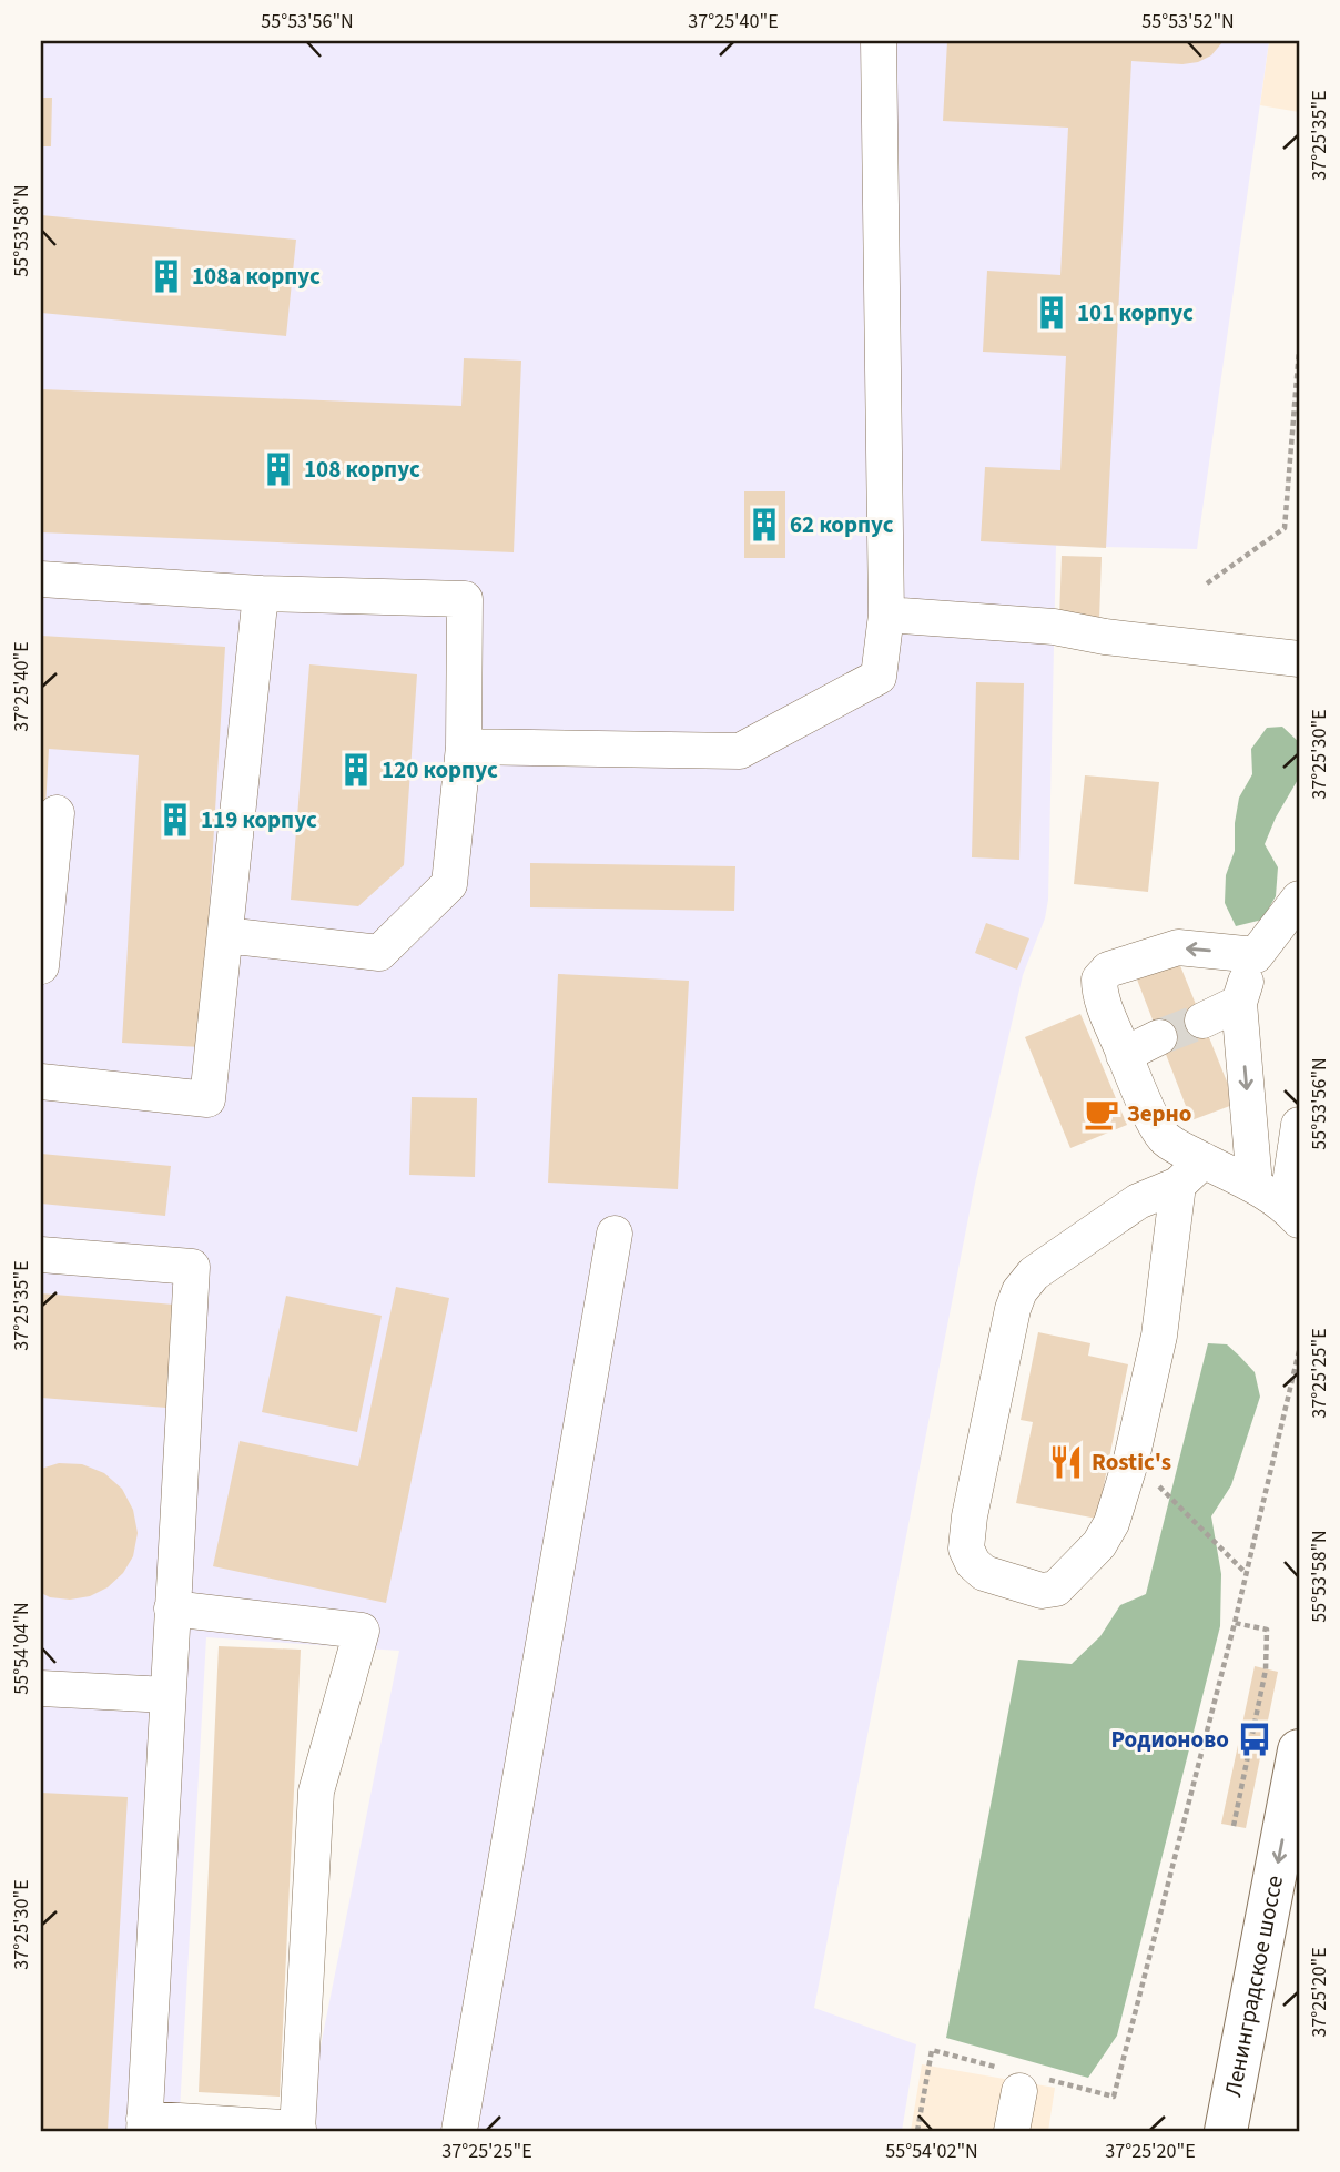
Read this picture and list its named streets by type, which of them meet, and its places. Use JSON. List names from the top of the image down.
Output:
{
  "streets": {
    "highway": ["Ленинградское шоссе"]
  },
  "one_way": ["Ленинградское шоссе"],
  "places": {
    "building": [
      "108а корпус",
      "101 корпус",
      "108 корпус",
      "62 корпус",
      "120 корпус",
      "119 корпус"
    ],
    "cafe": ["Зерно"],
    "restaurant": ["Rostic's"],
    "bus stop": ["Родионово"]
  },
  "coordinates": [
    "55°53'56\"N",
    "37°25'40\"E",
    "55°53'52\"N",
    "37°25'35\"E",
    "55°53'58\"N",
    "37°25'30\"E",
    "37°25'25\"E",
    "55°54'04\"N",
    "37°25'20\"E",
    "55°54'02\"N"
  ]
}
